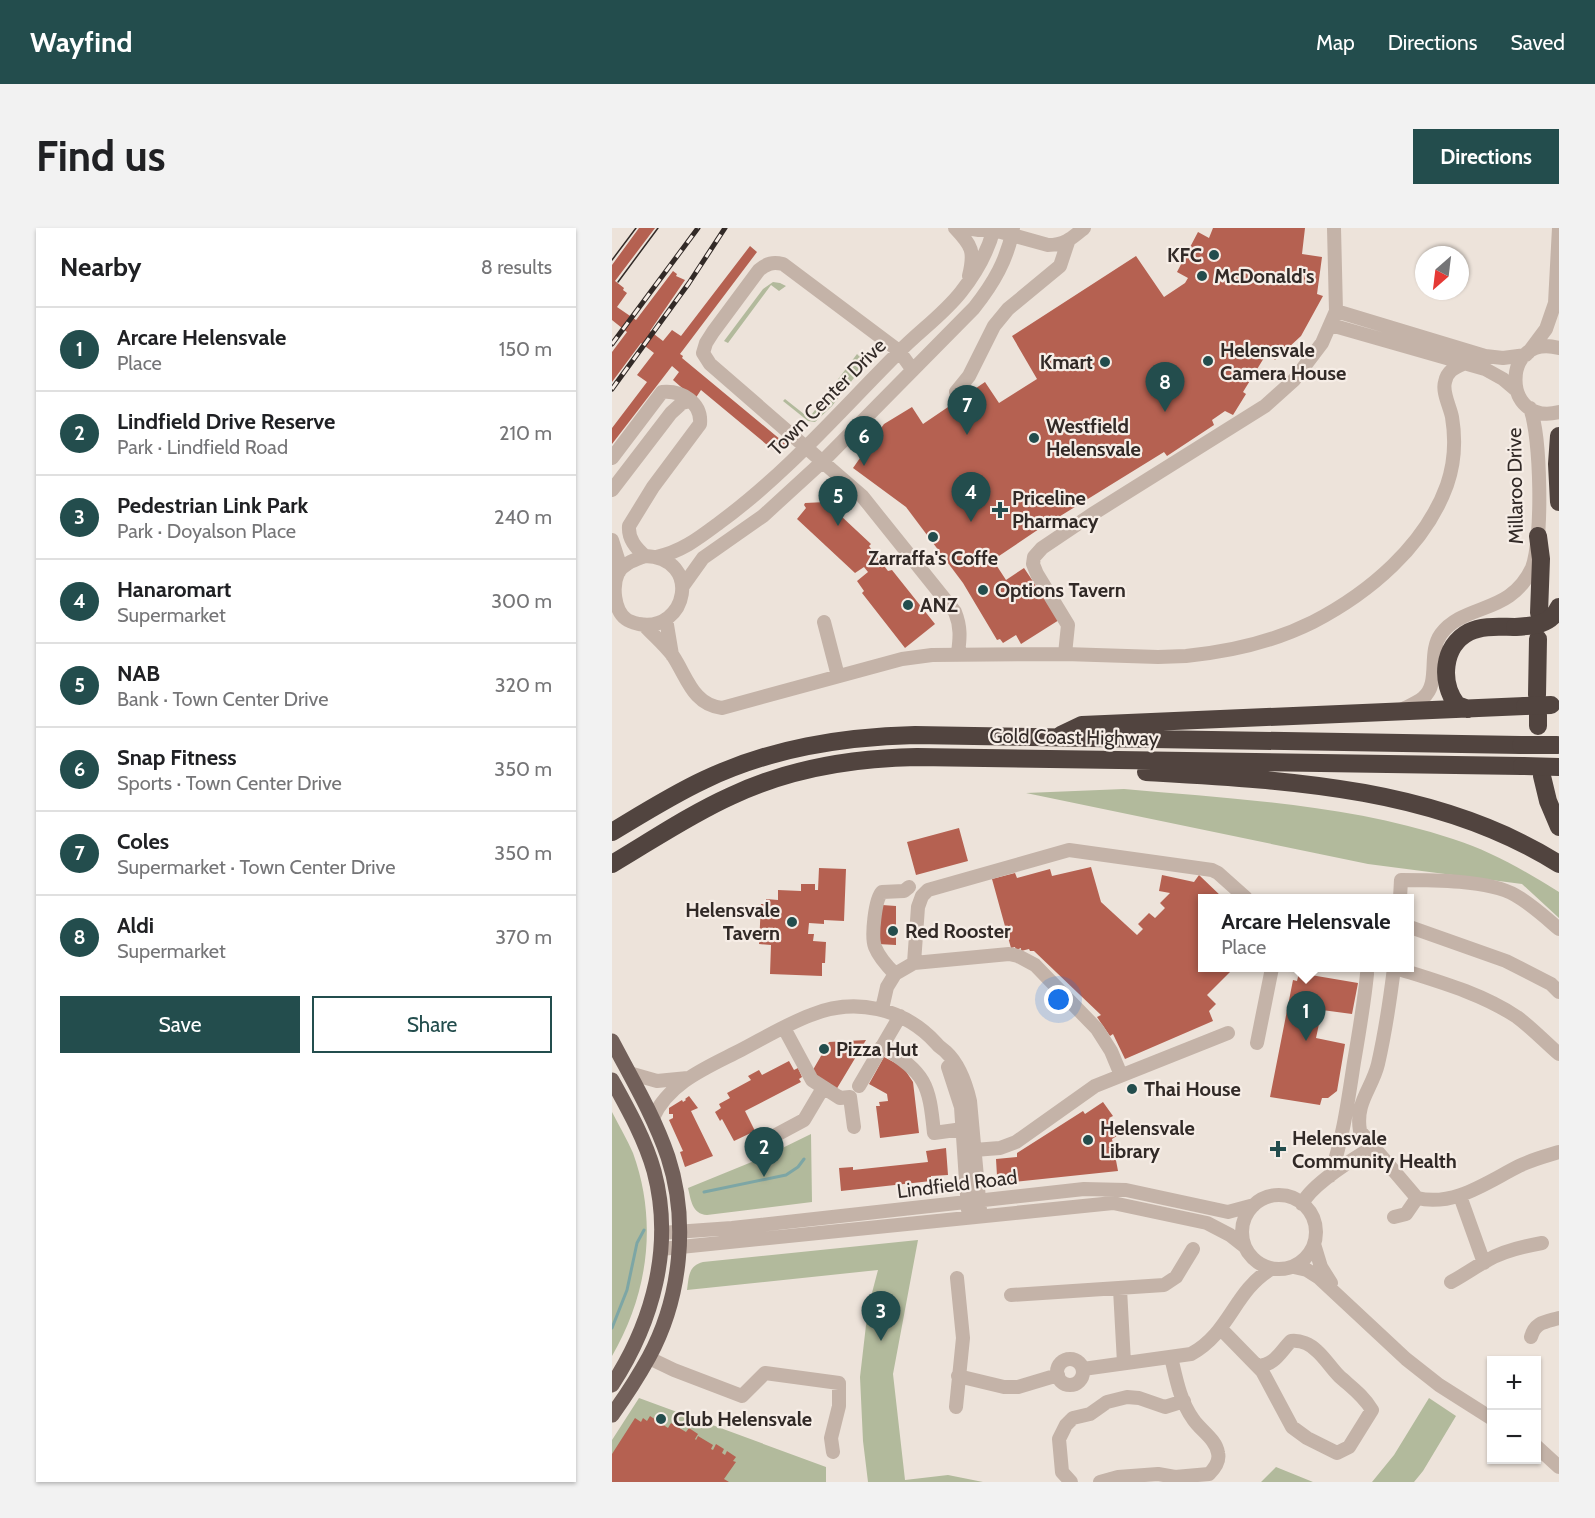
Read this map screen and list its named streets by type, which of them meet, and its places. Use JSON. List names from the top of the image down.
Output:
{
  "streets": {
    "highway": ["Gold Coast Highway"],
    "street": ["Town Center Drive", "Millaroo Drive", "Lindfield Road"]
  },
  "places": {
    "other": [
      "KFC",
      "McDonald's",
      "Helensvale Camera House",
      "Kmart",
      "Westfield Helensvale",
      "Zarraffa's Coffe",
      "Options Tavern",
      "ANZ",
      "Helensvale Tavern",
      "Red Rooster",
      "Pizza Hut",
      "Thai House",
      "Helensvale Library",
      "Club Helensvale"
    ],
    "health": ["Priceline Pharmacy", "Helensvale Community Health"]
  },
  "north": "bottom left",
  "page": {
    "header": "Wayfind",
    "nav": ["Map", "Directions", "Saved"],
    "buttons": [
      "Directions",
      ["Save", "Share"]
    ],
    "title": "Find us",
    "heading": ["Nearby", "8 results"],
    "list": [
      {
        "mark": "1",
        "name": "Arcare Helensvale",
        "note": "Place",
        "value": "150 m"
      },
      {
        "mark": "2",
        "name": "Lindfield Drive Reserve",
        "note": "Park · Lindfield Road",
        "value": "210 m"
      },
      {
        "mark": "3",
        "name": "Pedestrian Link Park",
        "note": "Park · Doyalson Place",
        "value": "240 m"
      },
      {
        "mark": "4",
        "name": "Hanaromart",
        "note": "Supermarket",
        "value": "300 m"
      },
      {
        "mark": "5",
        "name": "NAB",
        "note": "Bank · Town Center Drive",
        "value": "320 m"
      },
      {
        "mark": "6",
        "name": "Snap Fitness",
        "note": "Sports · Town Center Drive",
        "value": "350 m"
      },
      {
        "mark": "7",
        "name": "Coles",
        "note": "Supermarket · Town Center Drive",
        "value": "350 m"
      },
      {
        "mark": "8",
        "name": "Aldi",
        "note": "Supermarket",
        "value": "370 m"
      }
    ],
    "pins": [
      "8",
      "7",
      "6",
      "4",
      "5",
      "1",
      "2",
      "3"
    ],
    "popup": ["Arcare Helensvale", "Place"],
    "map_buttons": ["+", "−"]
  }
}
